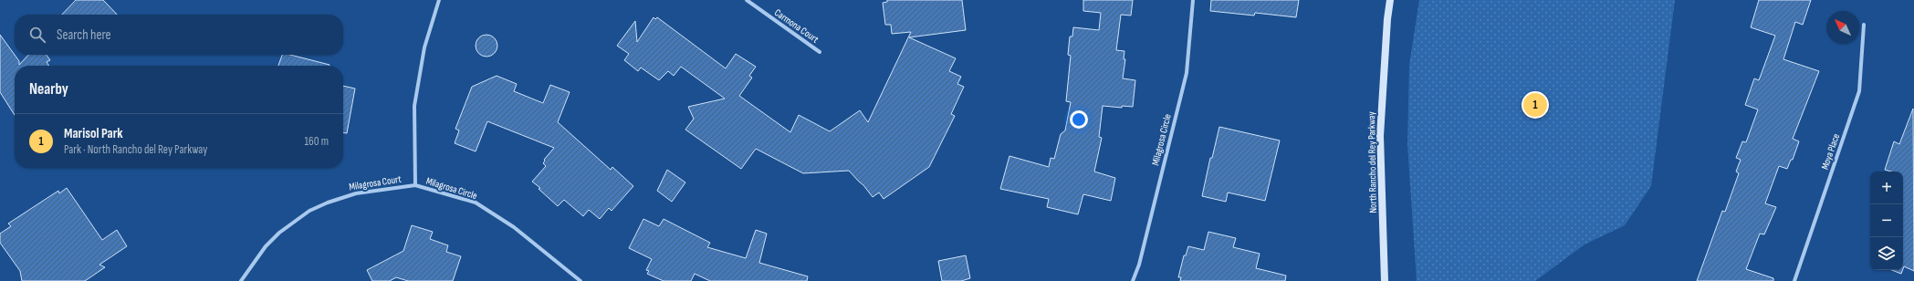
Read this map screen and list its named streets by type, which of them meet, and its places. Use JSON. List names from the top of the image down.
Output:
{
  "streets": {
    "street": [
      "Carmona Court",
      "Milagrosa Circle",
      "Moya Place",
      "North Rancho del Rey Parkway",
      "Milagrosa Court"
    ]
  },
  "crossings": [
    ["Milagrosa Circle", "Milagrosa Court"]
  ],
  "north": "top left",
  "page": {
    "search": "Search here",
    "heading": "Nearby",
    "pins": "1",
    "list": [
      {
        "mark": "1",
        "name": "Marisol Park",
        "note": "Park · North Rancho del Rey Parkway",
        "value": "160 m"
      }
    ],
    "map_buttons": ["+", "−"]
  }
}
